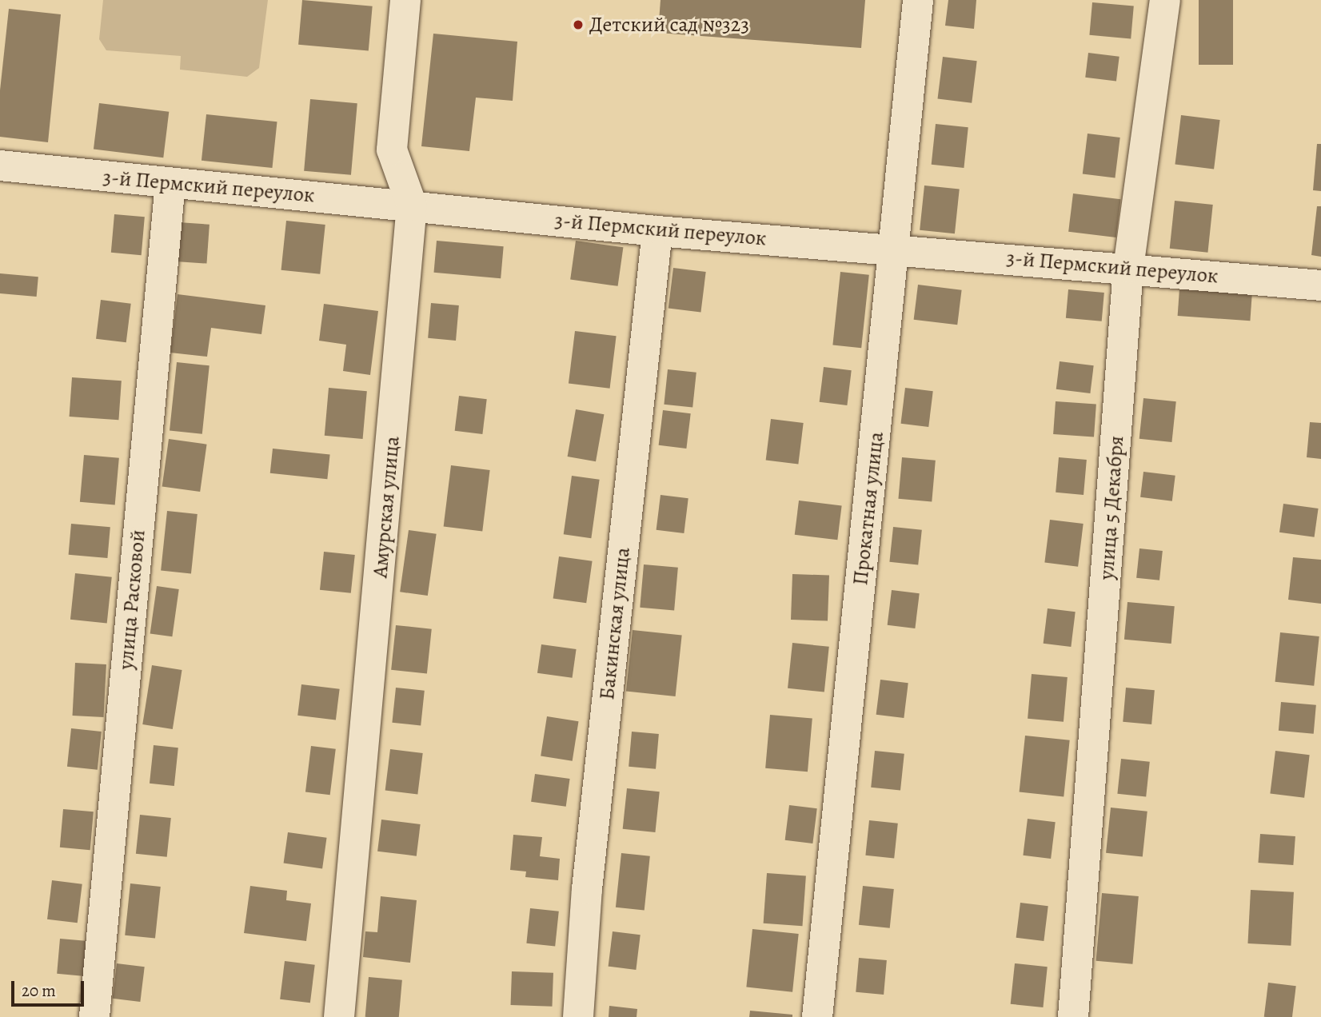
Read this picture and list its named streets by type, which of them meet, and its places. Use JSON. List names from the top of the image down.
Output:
{
  "streets": {
    "street": [
      "3-й Пермский переулок",
      "Амурская улица",
      "улица 5 Декабря",
      "Прокатная улица",
      "улица Расковой",
      "Бакинская улица"
    ]
  },
  "crossings": [
    ["3-й Пермский переулок", "Амурская улица"],
    ["3-й Пермский переулок", "улица 5 Декабря"],
    ["3-й Пермский переулок", "Прокатная улица"],
    ["3-й Пермский переулок", "улица Расковой"],
    ["3-й Пермский переулок", "Бакинская улица"]
  ],
  "places": ["Детский сад №323"],
  "scale_bar": "20 m"
}
